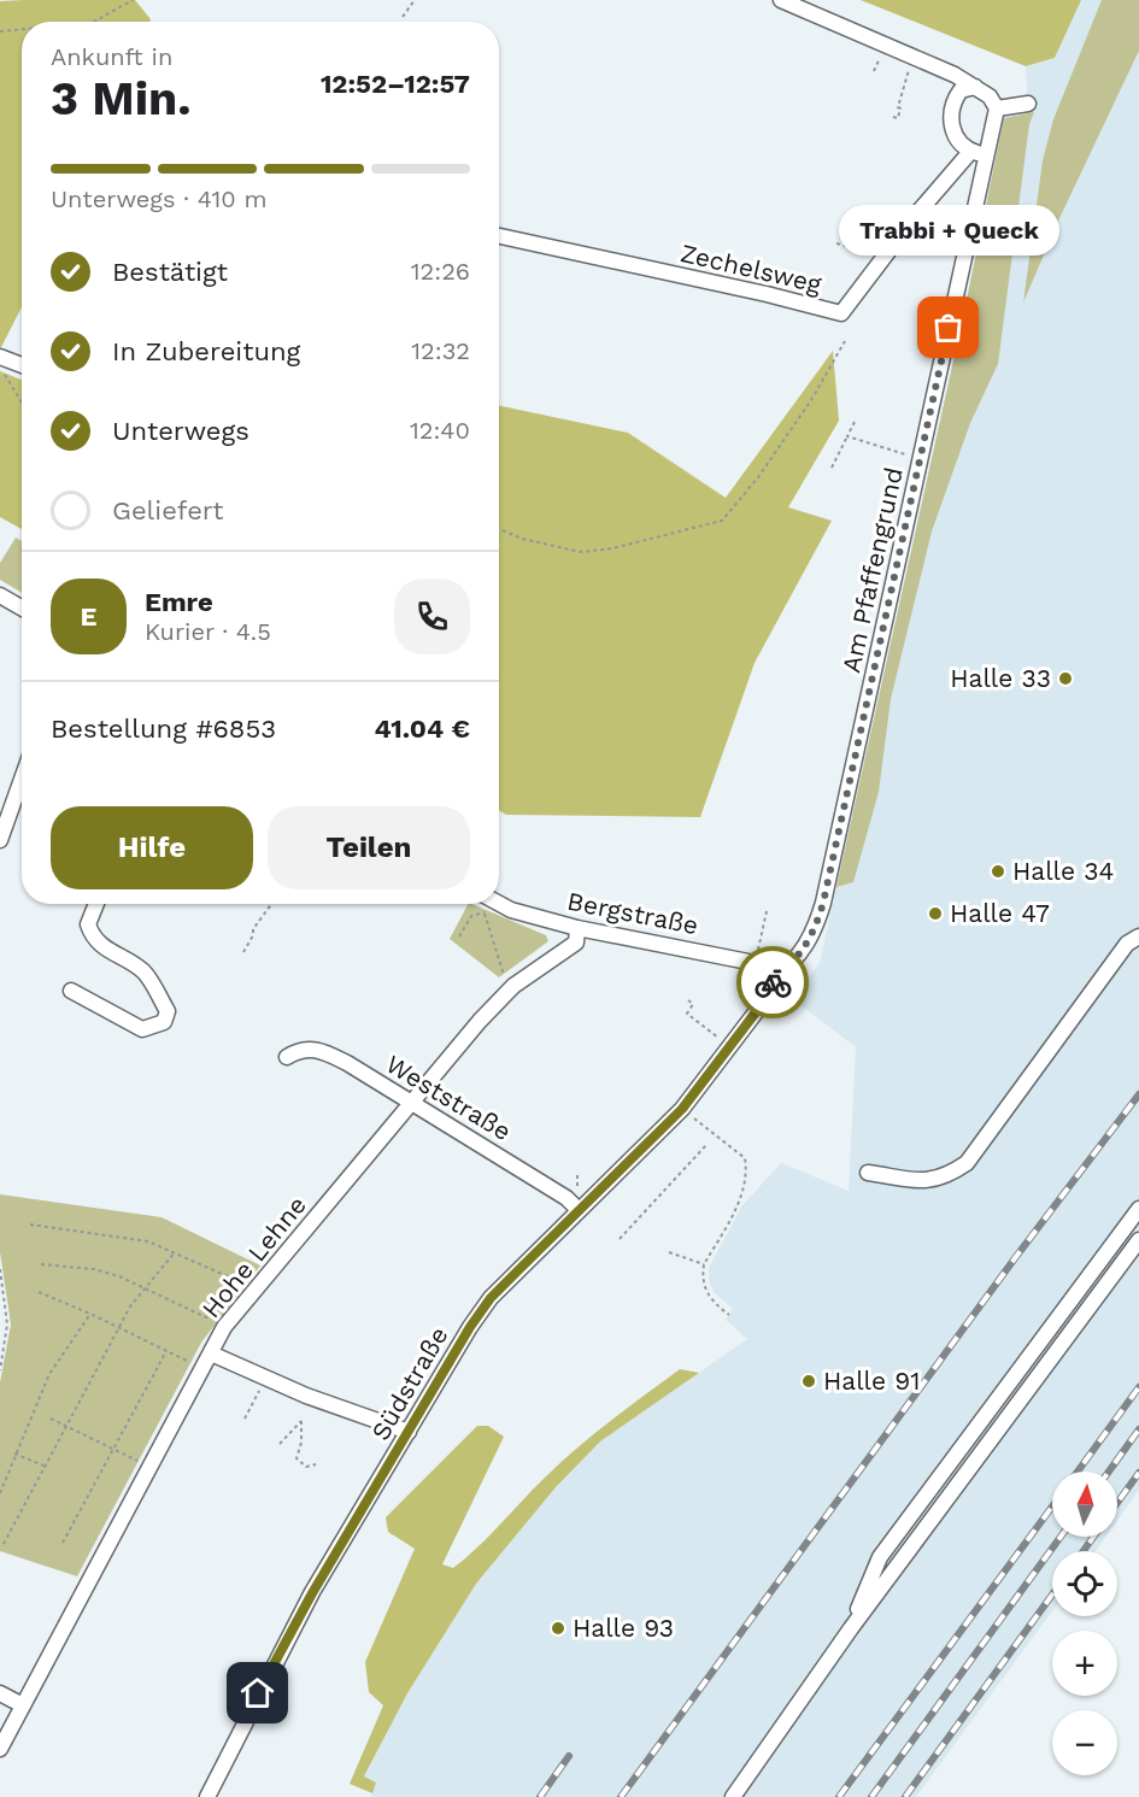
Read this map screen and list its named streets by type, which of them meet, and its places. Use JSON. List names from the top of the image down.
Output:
{
  "streets": {
    "street": [
      "Zechelsweg",
      "Am Pfaffengrund",
      "Bergstraße",
      "Weststraße",
      "Hohe Lehne",
      "Südstraße"
    ]
  },
  "crossings": [
    ["Am Pfaffengrund", "Bergstraße"],
    ["Am Pfaffengrund", "Südstraße"],
    ["Bergstraße", "Hohe Lehne"],
    ["Bergstraße", "Südstraße"],
    ["Weststraße", "Hohe Lehne"],
    ["Weststraße", "Südstraße"]
  ],
  "places": [
    "Trabbi + Queck",
    "Halle 33",
    "Halle 34",
    "Halle 47",
    "Halle 91",
    "Halle 93"
  ],
  "north": "top",
  "page": {
    "heading": ["3 Min.", "Ankunft in", "12:52–12:57"],
    "panel": [
      "Emre",
      "Kurier · 4.5",
      "Bestellung #6853",
      "41.04 €"
    ],
    "bar": "Unterwegs · 410 m",
    "bubble": "Trabbi + Queck",
    "list": [
      ["Bestätigt", "12:26"],
      ["In Zubereitung", "12:32"],
      ["Unterwegs", "12:40"],
      "Geliefert"
    ],
    "round": "E",
    "buttons": ["Hilfe", "Teilen"],
    "map_buttons": ["+", "−"]
  }
}
